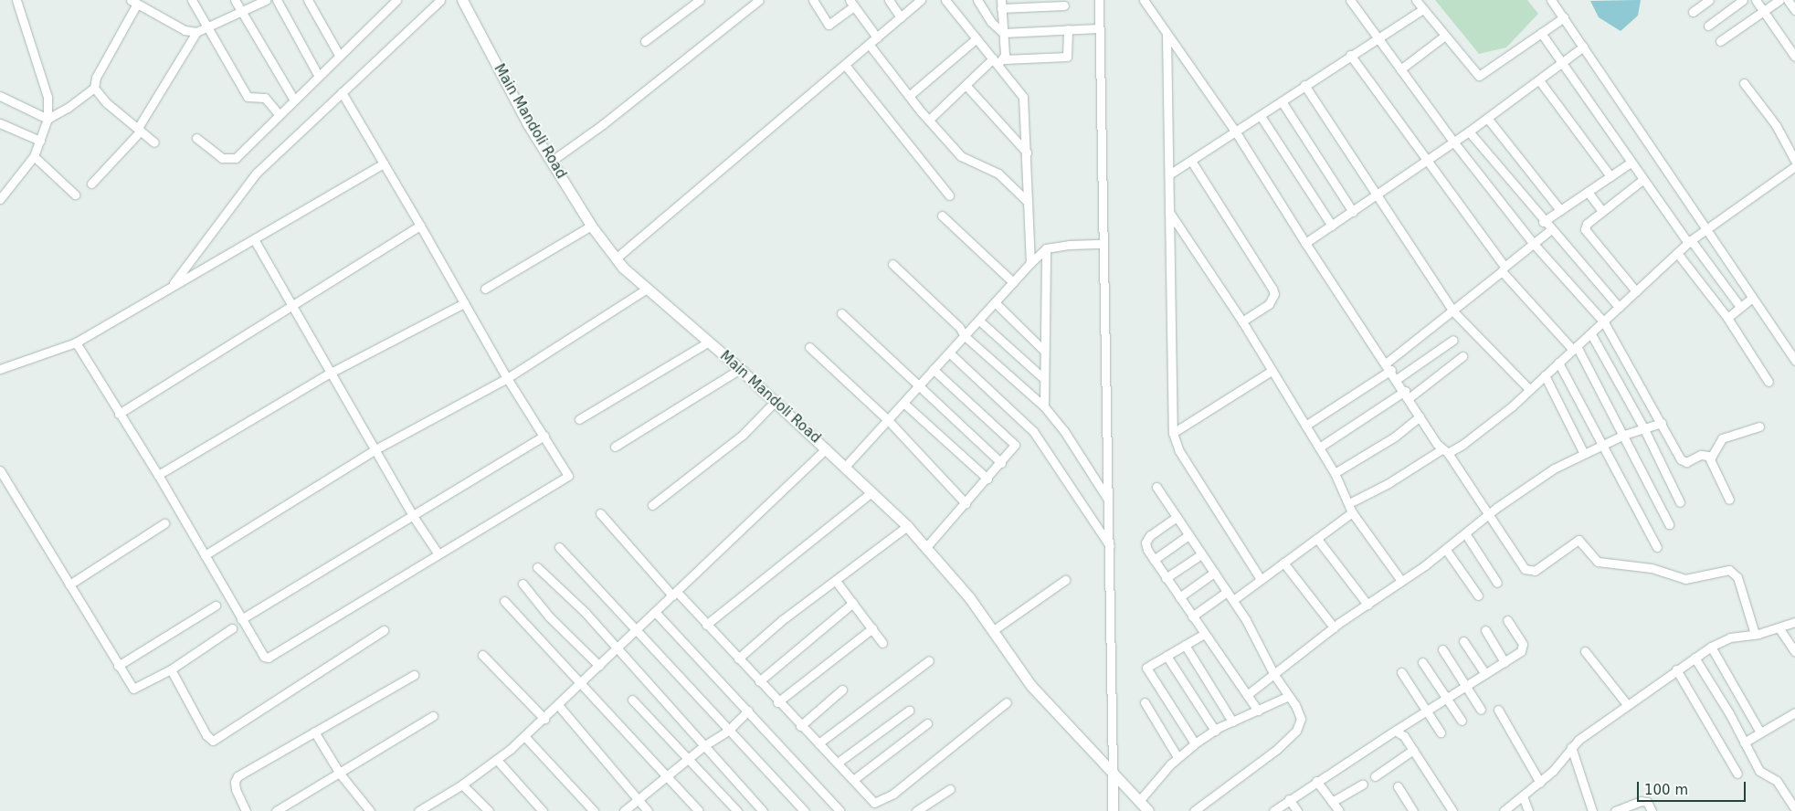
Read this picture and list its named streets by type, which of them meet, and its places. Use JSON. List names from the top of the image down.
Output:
{
  "streets": {
    "street": ["Main Mandoli Road"]
  },
  "scale_bar": "100 m"
}
